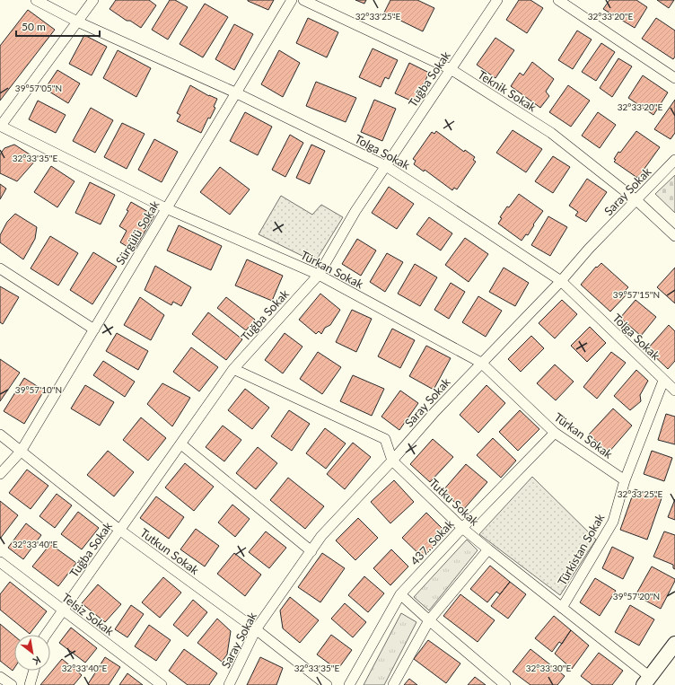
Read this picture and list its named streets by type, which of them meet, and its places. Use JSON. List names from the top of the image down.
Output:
{
  "streets": {
    "street": [
      "Tuğba Sokak",
      "Teknik Sokak",
      "Tolga Sokak",
      "Saray Sokak",
      "Sürgülü Sokak",
      "Türkan Sokak",
      "Tutku Sokak",
      "437. Sokak",
      "Türkistan Sokak",
      "Tutkun Sokak",
      "Telsiz Sokak"
    ]
  },
  "crossings": [
    ["Tuğba Sokak", "Teknik Sokak"],
    ["Tuğba Sokak", "Tolga Sokak"],
    ["Tuğba Sokak", "Türkan Sokak"],
    ["Tuğba Sokak", "Tutku Sokak"],
    ["Tuğba Sokak", "Tutkun Sokak"],
    ["Tuğba Sokak", "Telsiz Sokak"],
    ["Teknik Sokak", "Saray Sokak"],
    ["Tolga Sokak", "Saray Sokak"],
    ["Tolga Sokak", "Sürgülü Sokak"],
    ["Tolga Sokak", "Türkistan Sokak"],
    ["Saray Sokak", "Türkan Sokak"],
    ["Saray Sokak", "Tutku Sokak"],
    ["Saray Sokak", "Tutkun Sokak"],
    ["Sürgülü Sokak", "Türkan Sokak"],
    ["Sürgülü Sokak", "Tutkun Sokak"],
    ["Türkan Sokak", "437. Sokak"],
    ["Türkan Sokak", "Türkistan Sokak"],
    ["Tutku Sokak", "437. Sokak"],
    ["Tutku Sokak", "Türkistan Sokak"]
  ],
  "scale_bar": "50 m",
  "north": "bottom right",
  "coordinates": [
    "32°33'25\"E",
    "32°33'20\"E",
    "39°57'05\"N",
    "32°33'35\"E",
    "39°57'15\"N",
    "39°57'10\"N",
    "32°33'40\"E",
    "39°57'20\"N",
    "32°33'30\"E"
  ]
}
